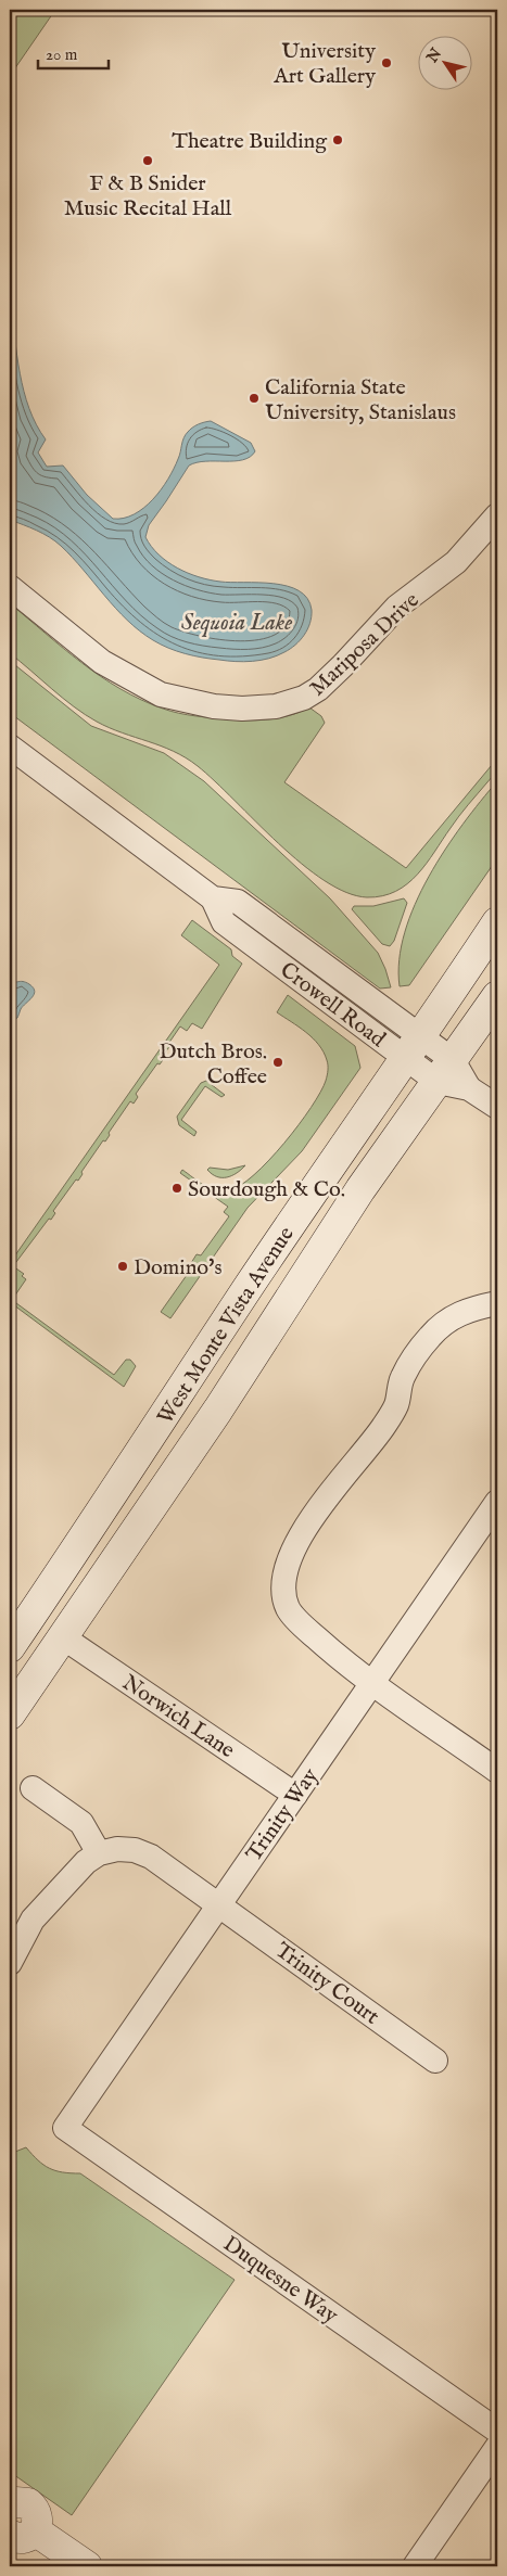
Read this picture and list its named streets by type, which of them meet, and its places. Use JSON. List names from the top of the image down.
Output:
{
  "streets": {
    "main road": ["West Monte Vista Avenue"],
    "street": [
      "Mariposa Drive",
      "Crowell Road",
      "Norwich Lane",
      "Trinity Way",
      "Trinity Court",
      "Duquesne Way"
    ]
  },
  "crossings": [
    ["Crowell Road", "West Monte Vista Avenue"],
    ["West Monte Vista Avenue", "Norwich Lane"],
    ["Norwich Lane", "Trinity Way"],
    ["Trinity Way", "Trinity Court"],
    ["Trinity Way", "Duquesne Way"]
  ],
  "water": ["Sequoia Lake"],
  "places": [
    "University Art Gallery",
    "Theatre Building",
    "F & B Snider Music Recital Hall",
    "California State University, Stanislaus",
    "Dutch Bros. Coffee",
    "Sourdough & Co.",
    "Domino's"
  ],
  "scale_bar": "20 m",
  "north": "top left"
}
